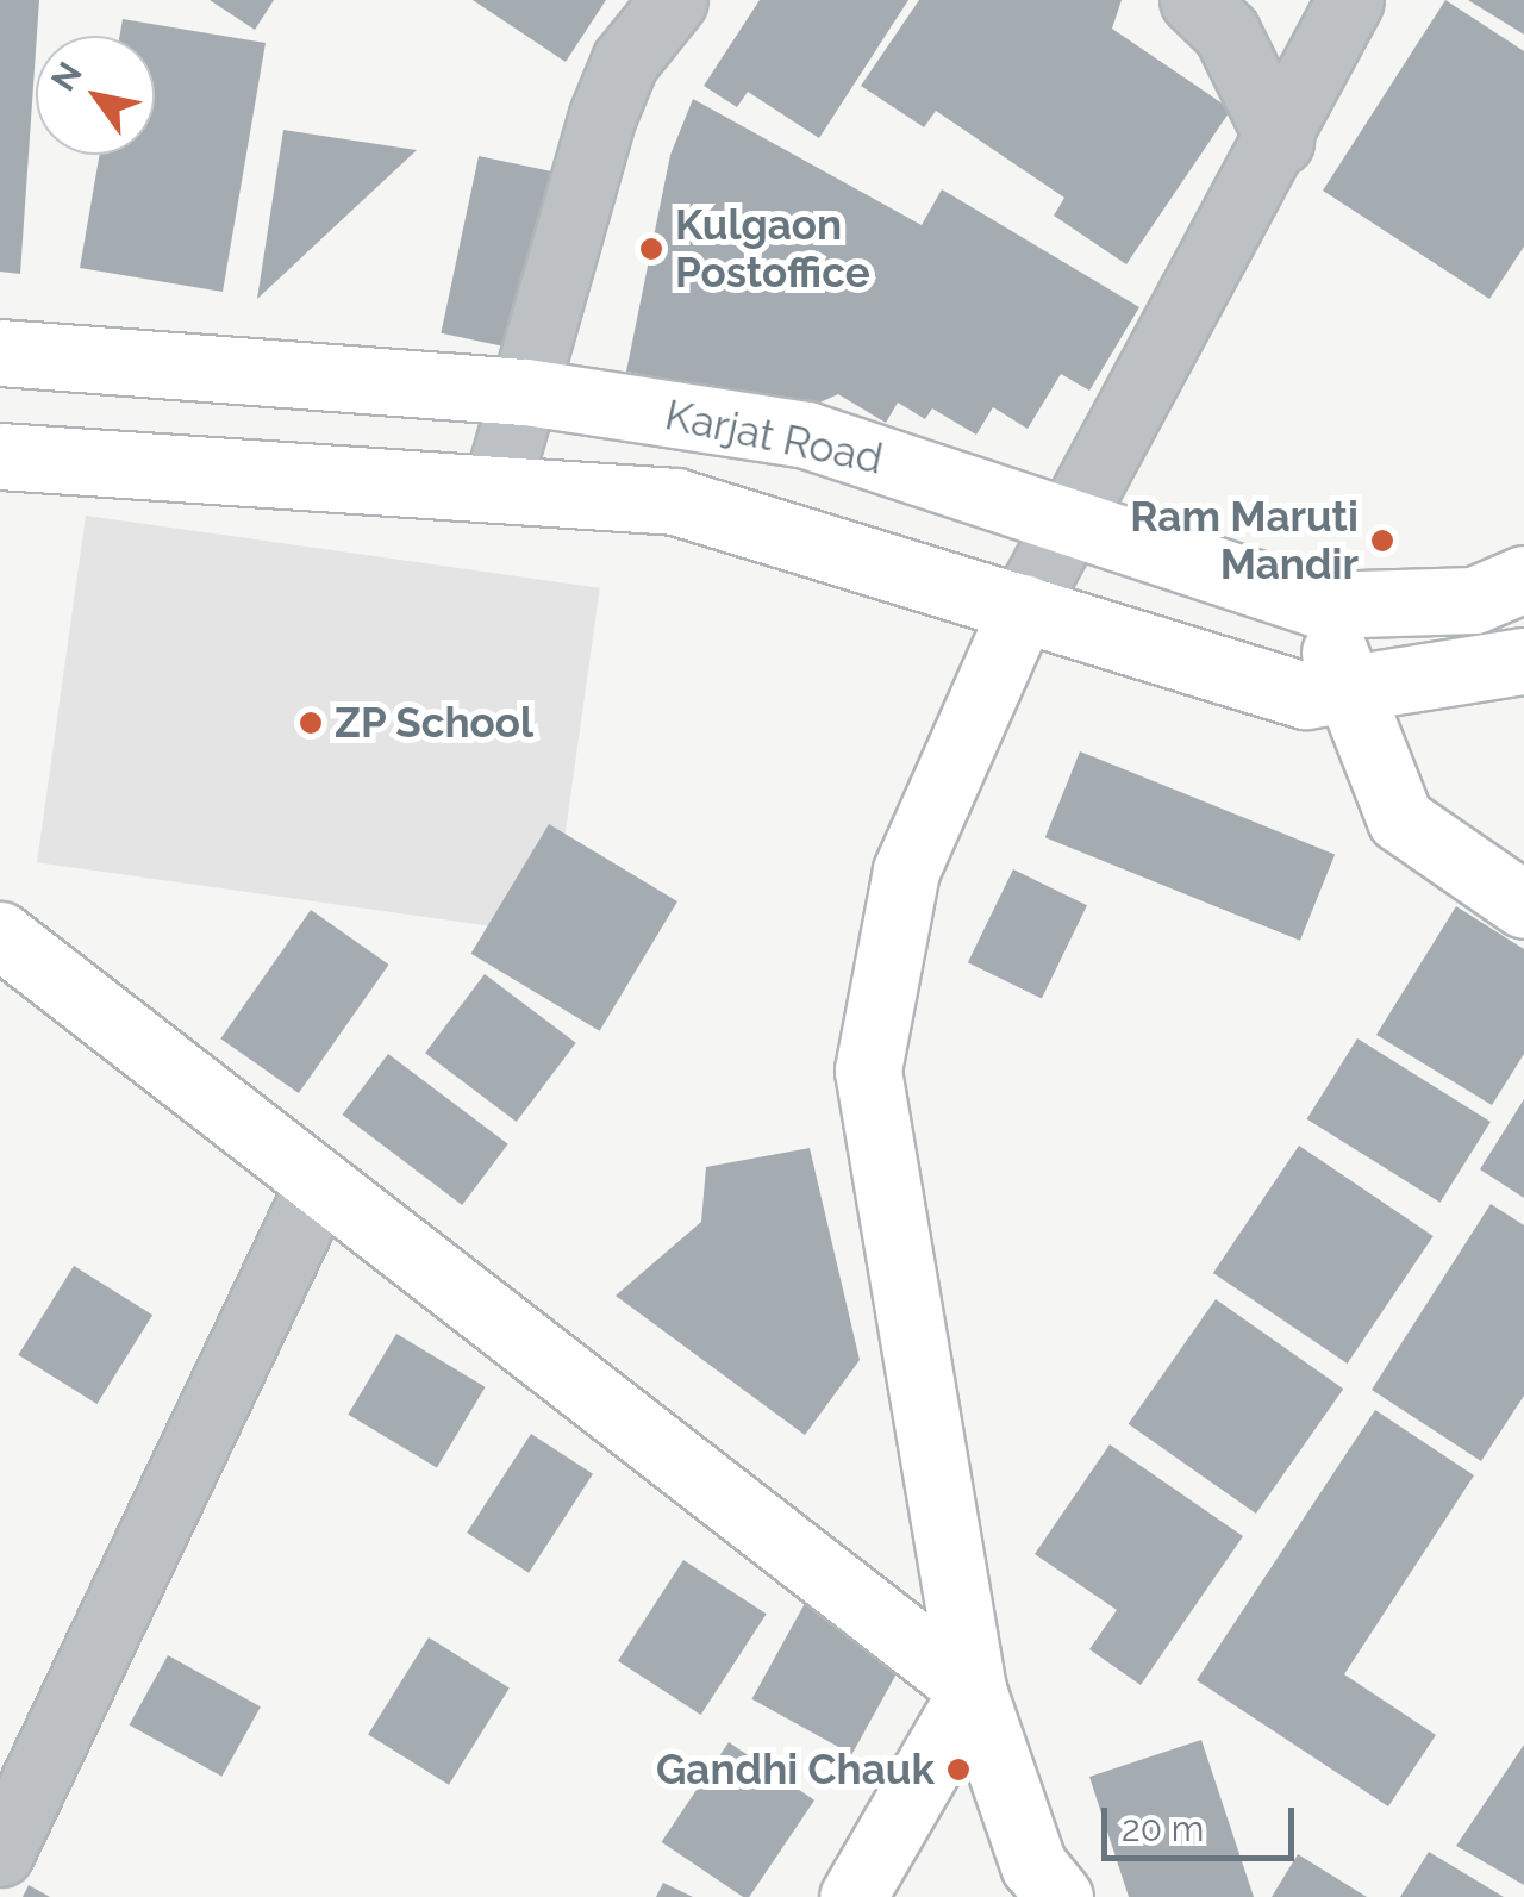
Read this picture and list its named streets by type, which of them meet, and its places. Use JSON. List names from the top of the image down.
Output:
{
  "streets": {
    "street": ["Karjat Road"]
  },
  "places": [
    "Kulgaon Postoffice",
    "Ram Maruti Mandir",
    "ZP School",
    "Gandhi Chauk"
  ],
  "scale_bar": "20 m",
  "north": "top left"
}
